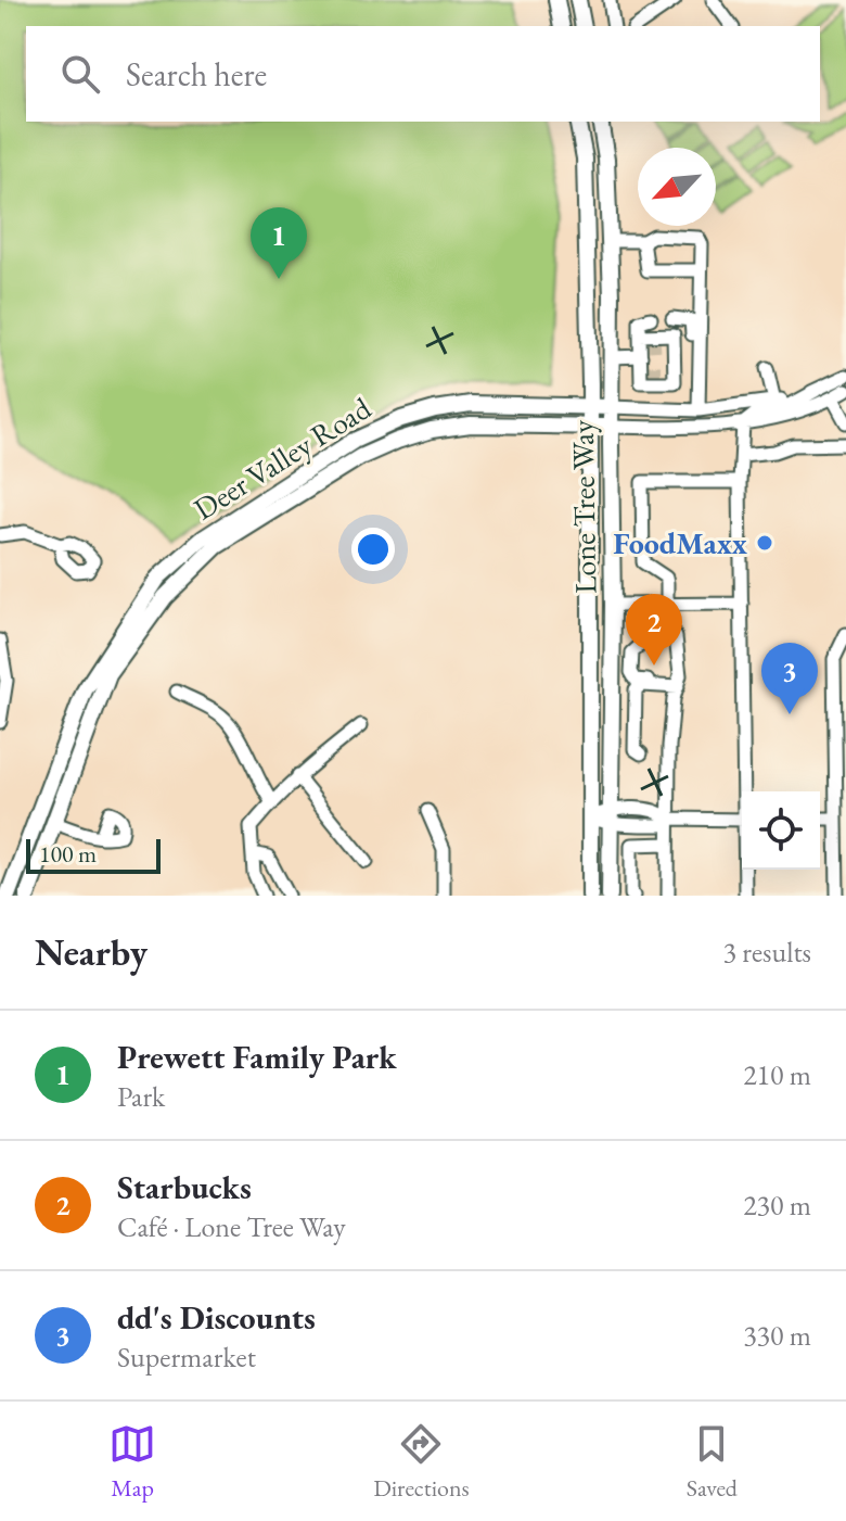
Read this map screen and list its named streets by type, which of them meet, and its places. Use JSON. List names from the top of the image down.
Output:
{
  "streets": {
    "main road": ["Deer Valley Road", "Lone Tree Way"]
  },
  "crossings": [
    ["Deer Valley Road", "Lone Tree Way"]
  ],
  "places": ["FoodMaxx"],
  "scale_bar": "100 m",
  "north": "bottom left",
  "page": {
    "search": "Search here",
    "pins": ["1", "2", "3"],
    "scale": "100 m",
    "heading": ["Nearby", "3 results"],
    "list": [
      {
        "mark": "1",
        "name": "Prewett Family Park",
        "note": "Park",
        "value": "210 m"
      },
      {
        "mark": "2",
        "name": "Starbucks",
        "note": "Café · Lone Tree Way",
        "value": "230 m"
      },
      {
        "mark": "3",
        "name": "dd's Discounts",
        "note": "Supermarket",
        "value": "330 m"
      }
    ],
    "nav": ["Map", "Directions", "Saved"]
  }
}
